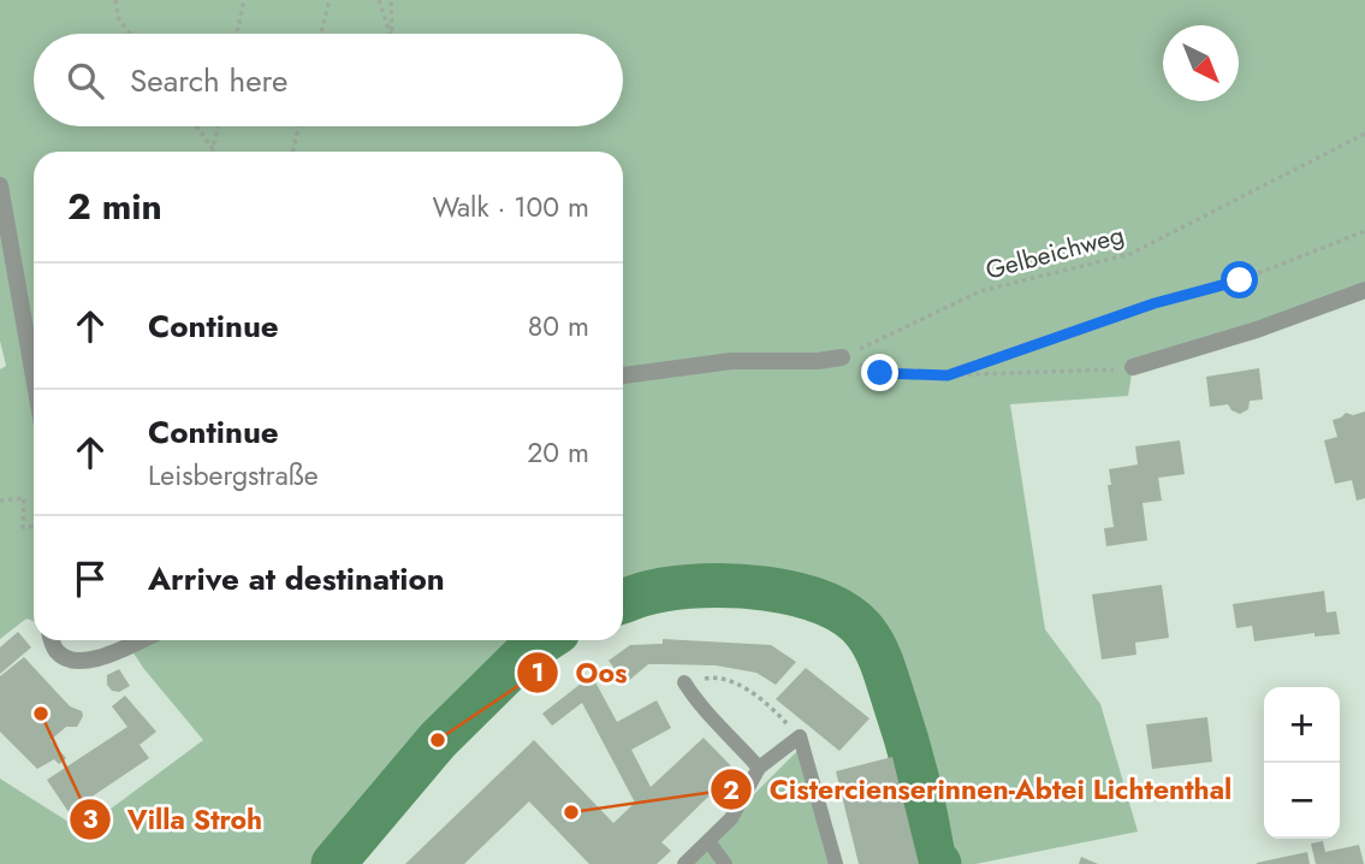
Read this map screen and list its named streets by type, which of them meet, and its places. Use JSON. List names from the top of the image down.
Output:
{
  "streets": {
    "path": ["Gelbeichweg"]
  },
  "places": ["Villa Stroh", "Oos", "Cistercienserinnen-Abtei Lichtenthal"],
  "north": "bottom right",
  "page": {
    "search": "Search here",
    "heading": ["2 min", "Walk · 100 m"],
    "list": [
      ["Continue", "80 m"],
      ["Continue", "Leisbergstraße", "20 m"],
      "Arrive at destination"
    ],
    "map_buttons": ["+", "−"]
  }
}
